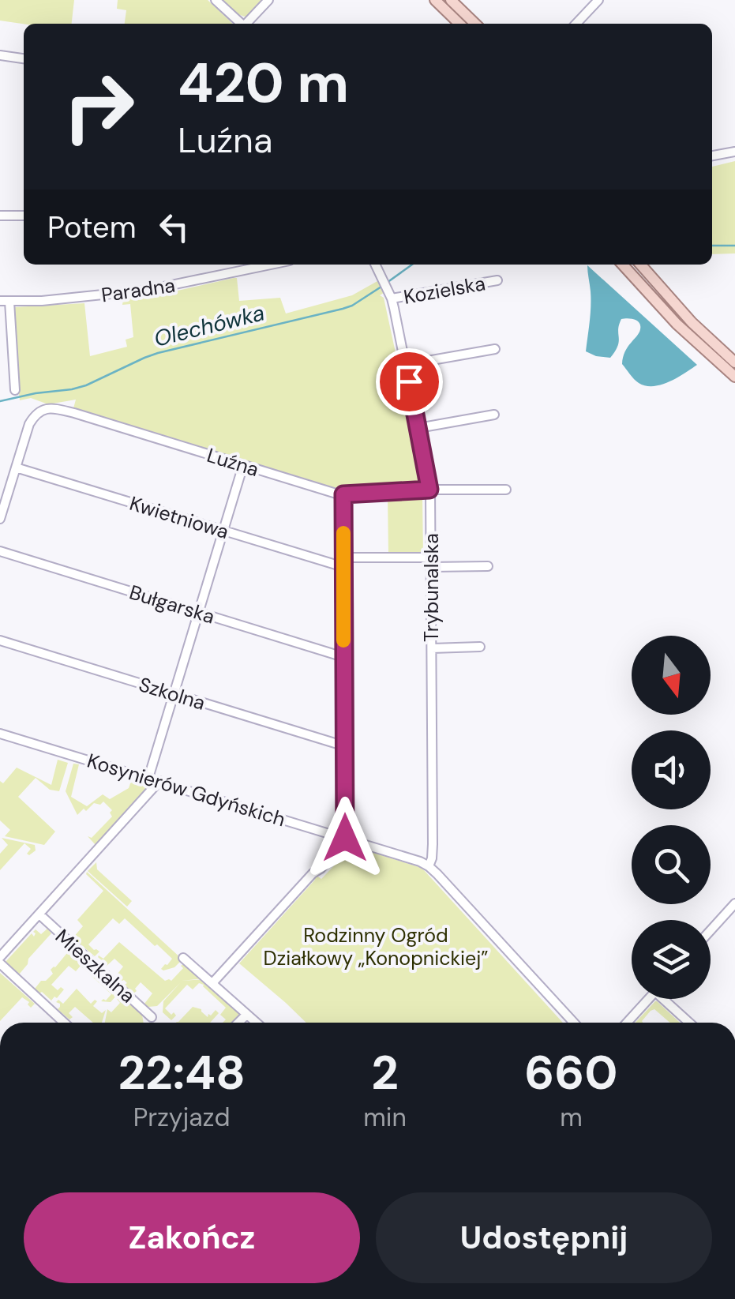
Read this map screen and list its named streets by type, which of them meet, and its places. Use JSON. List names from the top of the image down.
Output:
{
  "streets": {
    "street": [
      "Paradna",
      "Kozielska",
      "Luźna",
      "Kwietniowa",
      "Trybunalska",
      "Bułgarska",
      "Szkolna",
      "Kosynierów Gdyńskich",
      "Mieszkalna"
    ]
  },
  "crossings": [
    ["Kozielska", "Trybunalska"],
    ["Luźna", "Kwietniowa"],
    ["Luźna", "Trybunalska"],
    ["Kwietniowa", "Trybunalska"],
    ["Trybunalska", "Kosynierów Gdyńskich"]
  ],
  "water": ["Olechówka"],
  "parks": ["Rodzinny Ogród Działkowy „Konopnickiej”"],
  "north": "bottom",
  "page": {
    "turn": ["420 m", "Luźna"],
    "then": "Potem",
    "eta": [
      "22:48",
      "Przyjazd",
      "2",
      "min",
      "660",
      "m"
    ],
    "buttons": ["Zakończ", "Udostępnij"]
  }
}
